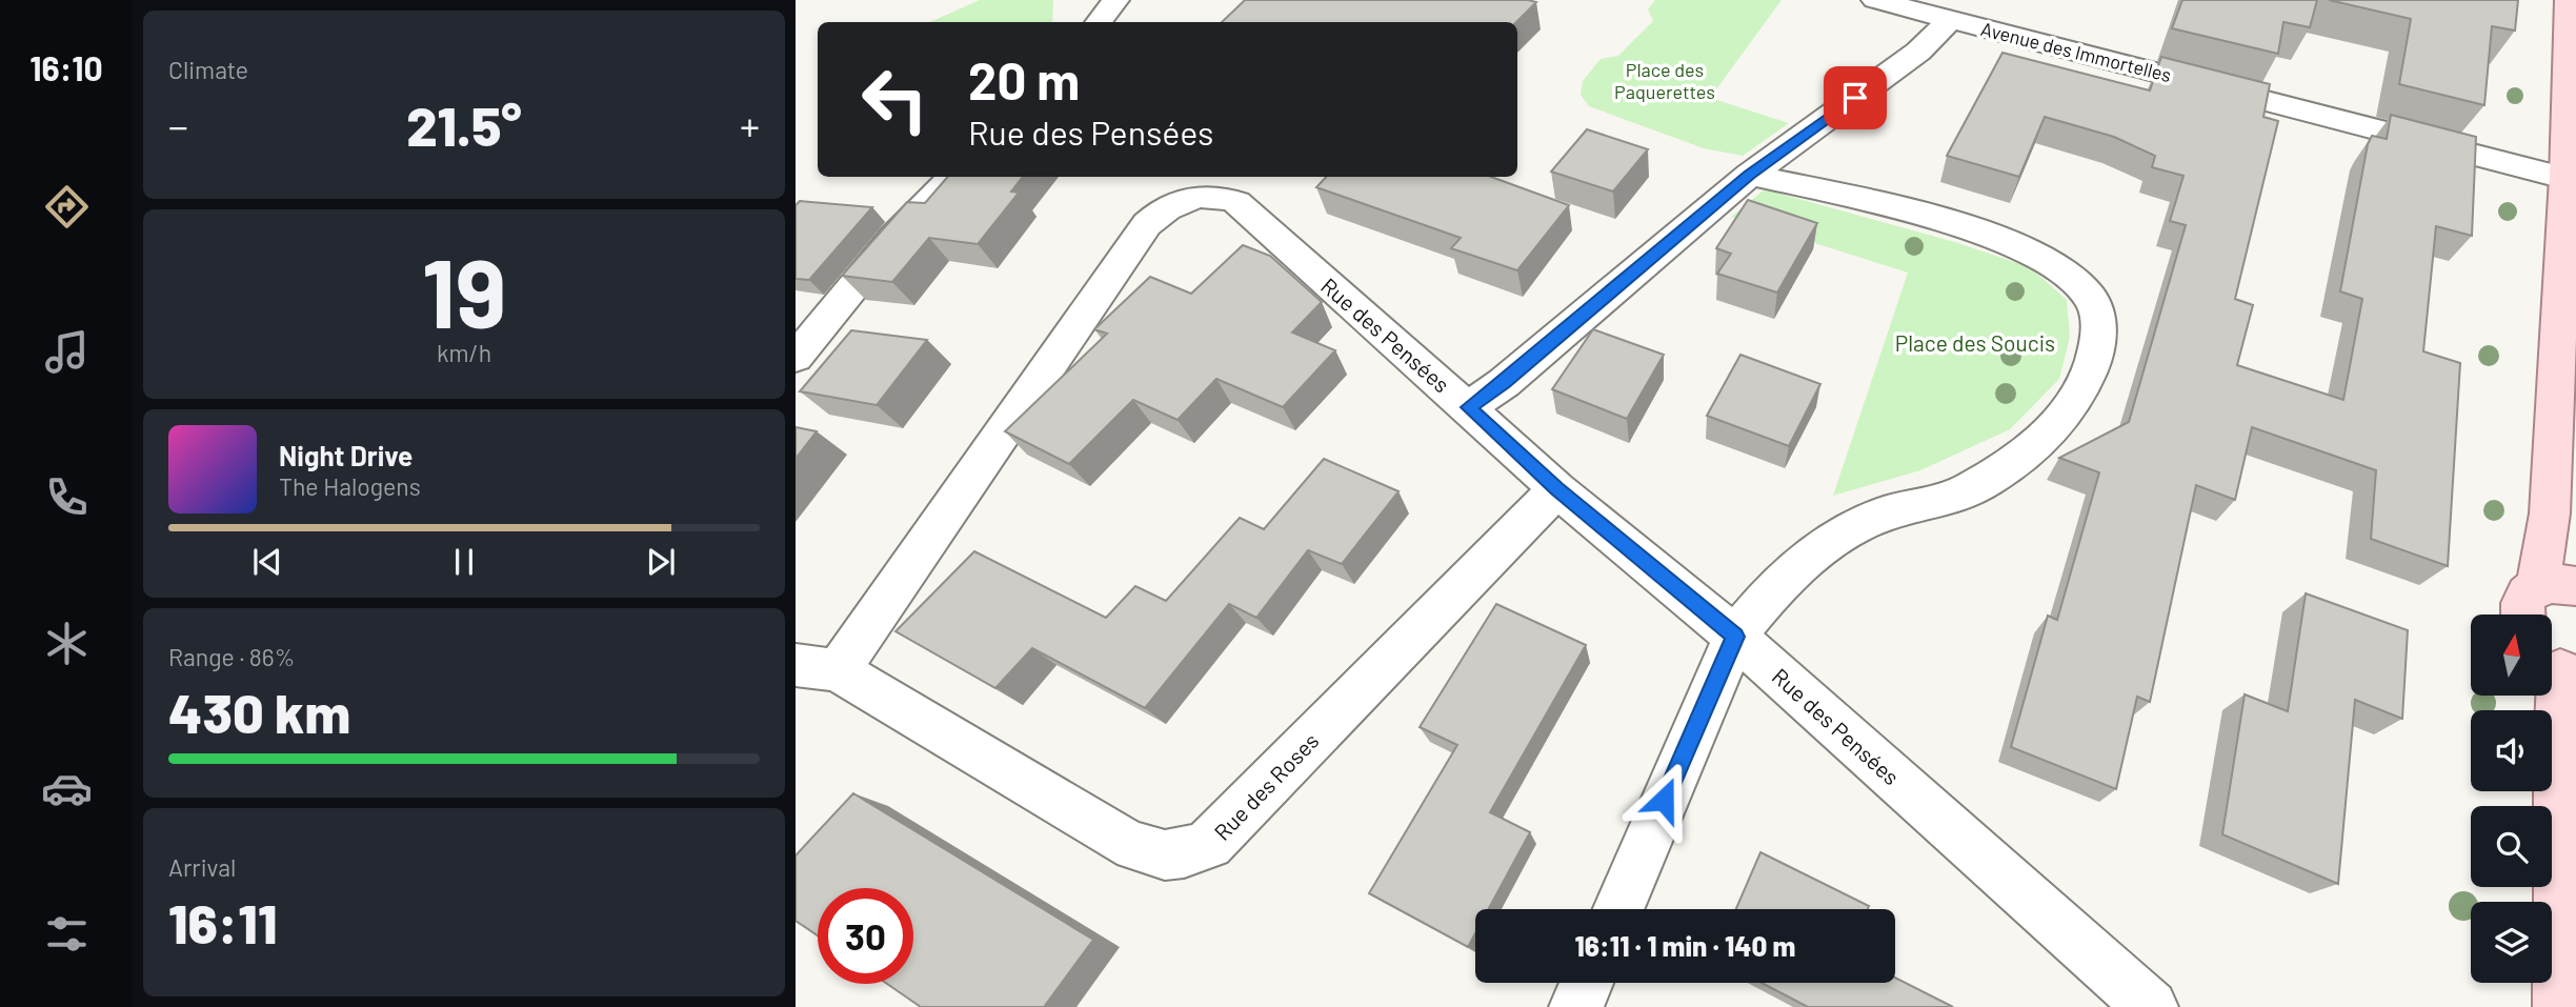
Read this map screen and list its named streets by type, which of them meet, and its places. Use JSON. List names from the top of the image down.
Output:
{
  "streets": {
    "street": ["Avenue des Immortelles", "Rue des Pensées", "Rue des Roses"]
  },
  "crossings": [
    ["Rue des Pensées", "Rue des Roses"]
  ],
  "parks": ["Place des Paquerettes", "Place des Soucis"],
  "north": "top",
  "page": {
    "tabs": "16:10",
    "tile": [
      "Climate",
      ["19", "km/h"],
      ["Range · 86%", "430 km"],
      ["Arrival", "16:11"]
    ],
    "turn": ["20 m", "Rue des Pensées"],
    "heat": ["−", "21.5°", "+"],
    "song": ["Night Drive", "The Halogens"],
    "limit": "30",
    "trip": "16:11 · 1 min · 140 m"
  }
}
